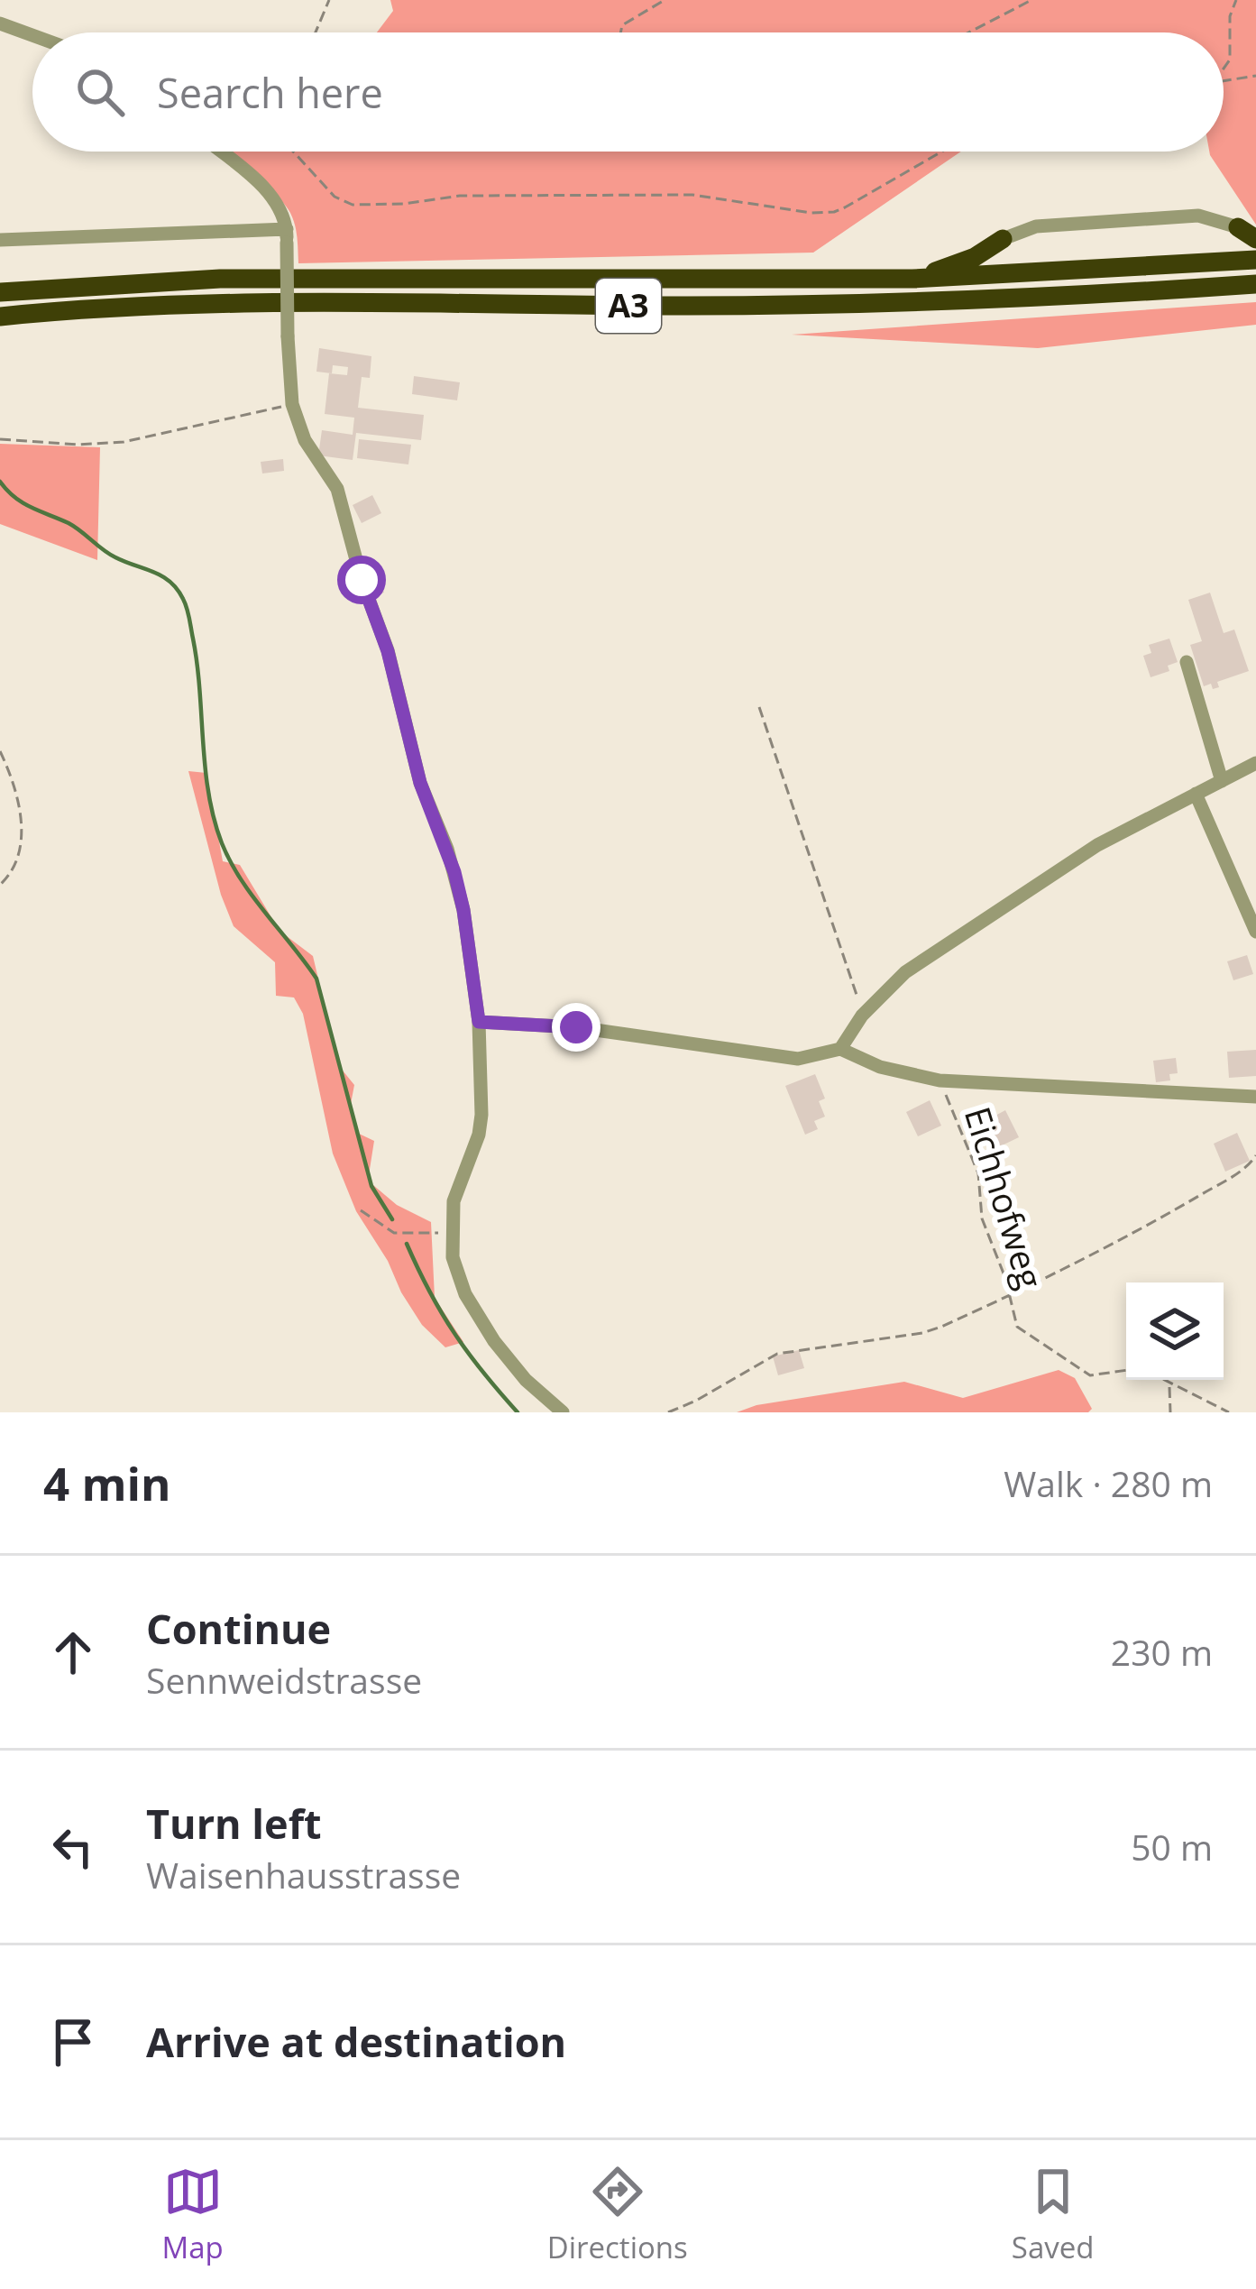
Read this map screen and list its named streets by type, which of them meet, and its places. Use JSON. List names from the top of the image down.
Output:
{
  "streets": {
    "highway": ["A3"],
    "path": ["Eichhofweg"]
  },
  "page": {
    "search": "Search here",
    "heading": ["4 min", "Walk · 280 m"],
    "list": [
      ["Continue", "Sennweidstrasse", "230 m"],
      ["Turn left", "Waisenhausstrasse", "50 m"],
      "Arrive at destination"
    ],
    "nav": ["Map", "Directions", "Saved"]
  }
}
